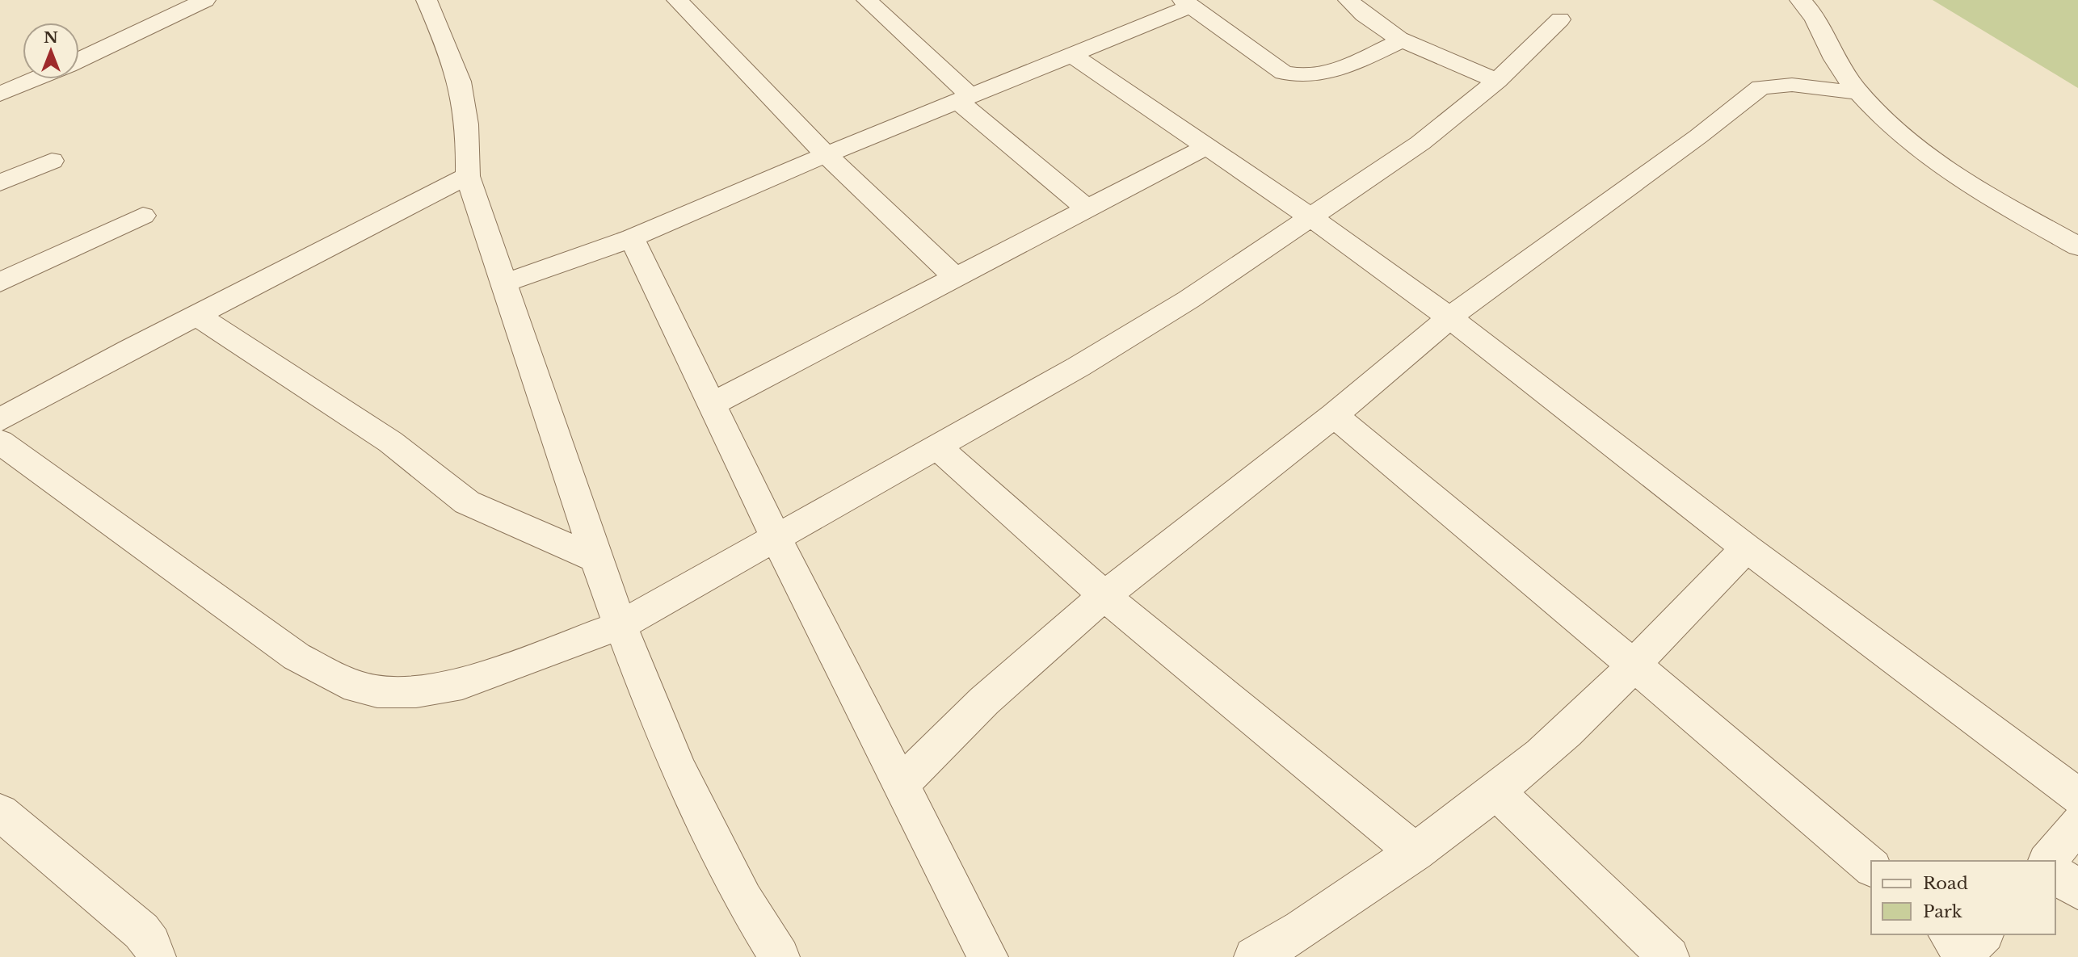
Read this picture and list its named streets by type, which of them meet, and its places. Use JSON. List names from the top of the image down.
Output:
{
  "legend": ["Road", "Park"],
  "north": "top"
}
